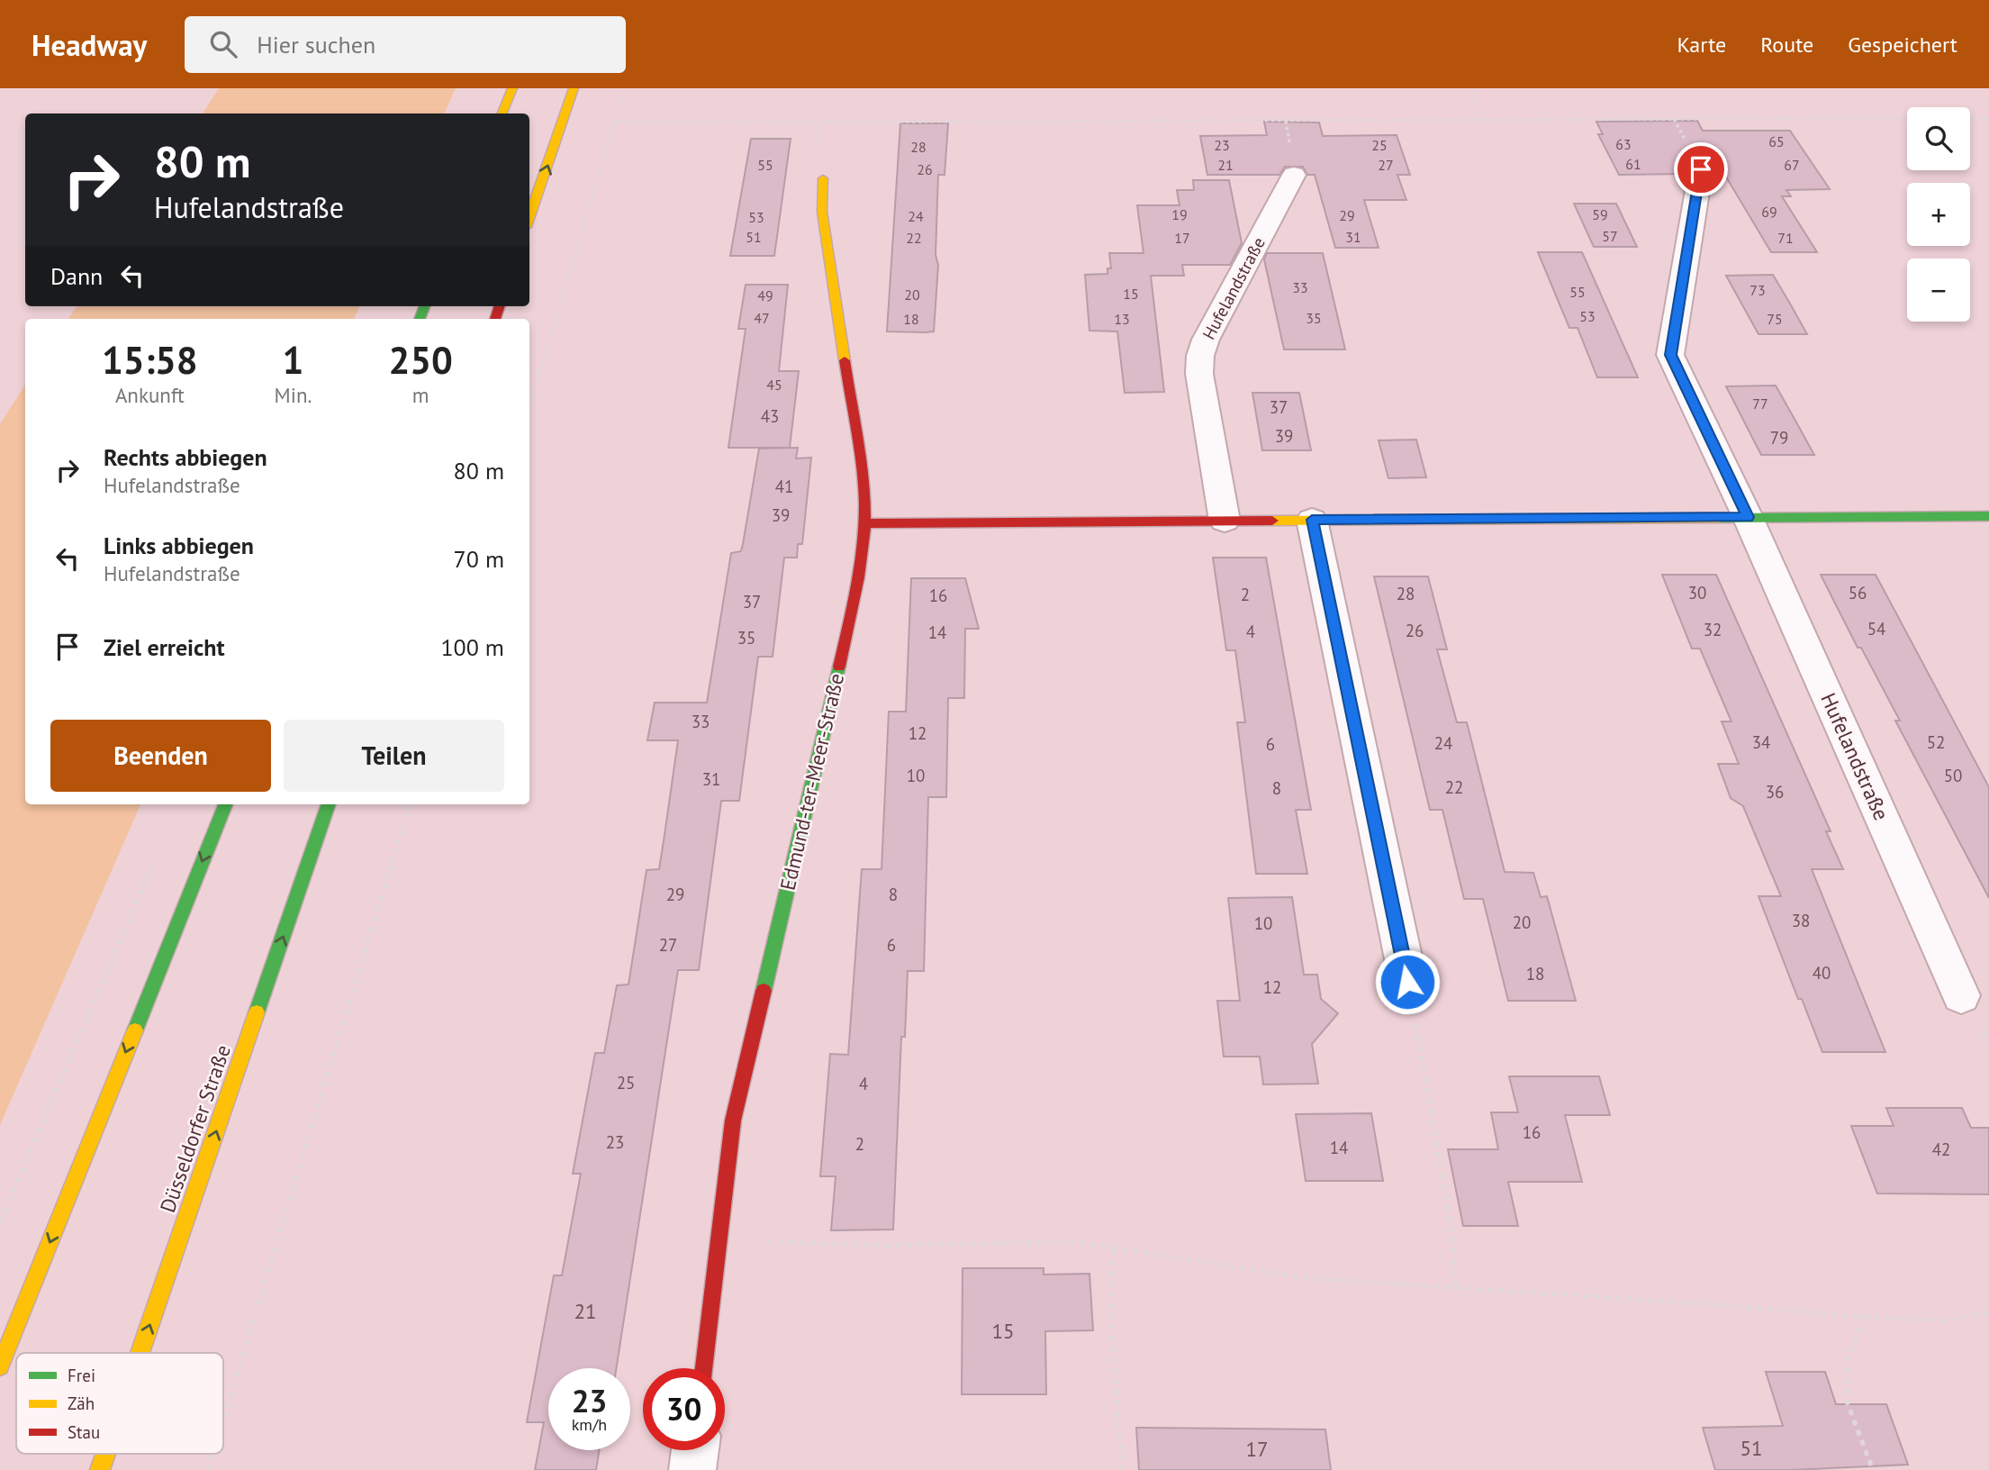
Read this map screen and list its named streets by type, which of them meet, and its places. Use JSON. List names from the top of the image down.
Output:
{
  "streets": {
    "street": ["Hufelandstraße", "Edmund-ter-Meer-Straße", "Düsseldorfer Straße"]
  },
  "house_numbers": [
    "65",
    "63",
    "23",
    "25",
    "28",
    "61",
    "55",
    "21",
    "27",
    "67",
    "26",
    "69",
    "19",
    "59",
    "29",
    "24",
    "53",
    "57",
    "51",
    "31",
    "22",
    "17",
    "71",
    "33",
    "73",
    "55",
    "15",
    "20",
    "49",
    "53",
    "47",
    "35",
    "18",
    "13",
    "75",
    "45",
    "77",
    "37",
    "43",
    "39",
    "79",
    "41",
    "39",
    "30",
    "56",
    "28",
    "2",
    "16",
    "37",
    "54",
    "32",
    "26",
    "4",
    "14",
    "35",
    "33",
    "12",
    "34",
    "52",
    "24",
    "6",
    "10",
    "50",
    "31",
    "22",
    "8",
    "36",
    "29",
    "8",
    "38",
    "20",
    "10",
    "27",
    "6",
    "40",
    "18",
    "12",
    "25",
    "4",
    "16",
    "23",
    "2",
    "14",
    "42",
    "21",
    "15",
    "51",
    "17"
  ],
  "legend": ["Frei", "Zäh", "Stau"],
  "page": {
    "header": "Headway",
    "search": "Hier suchen",
    "nav": ["Karte", "Route", "Gespeichert"],
    "map_buttons": ["+", "−"],
    "turn": ["80 m", "Hufelandstraße"],
    "then": "Dann",
    "eta": [
      "15:58",
      "Ankunft",
      "1",
      "Min.",
      "250",
      "m"
    ],
    "list": [
      {
        "name": "Rechts abbiegen",
        "note": "Hufelandstraße",
        "value": "80 m"
      },
      {
        "name": "Links abbiegen",
        "note": "Hufelandstraße",
        "value": "70 m"
      },
      {
        "name": "Ziel erreicht",
        "value": "100 m"
      }
    ],
    "buttons": ["Beenden", "Teilen"],
    "speed": "23 km/h",
    "limit": "30"
  }
}
